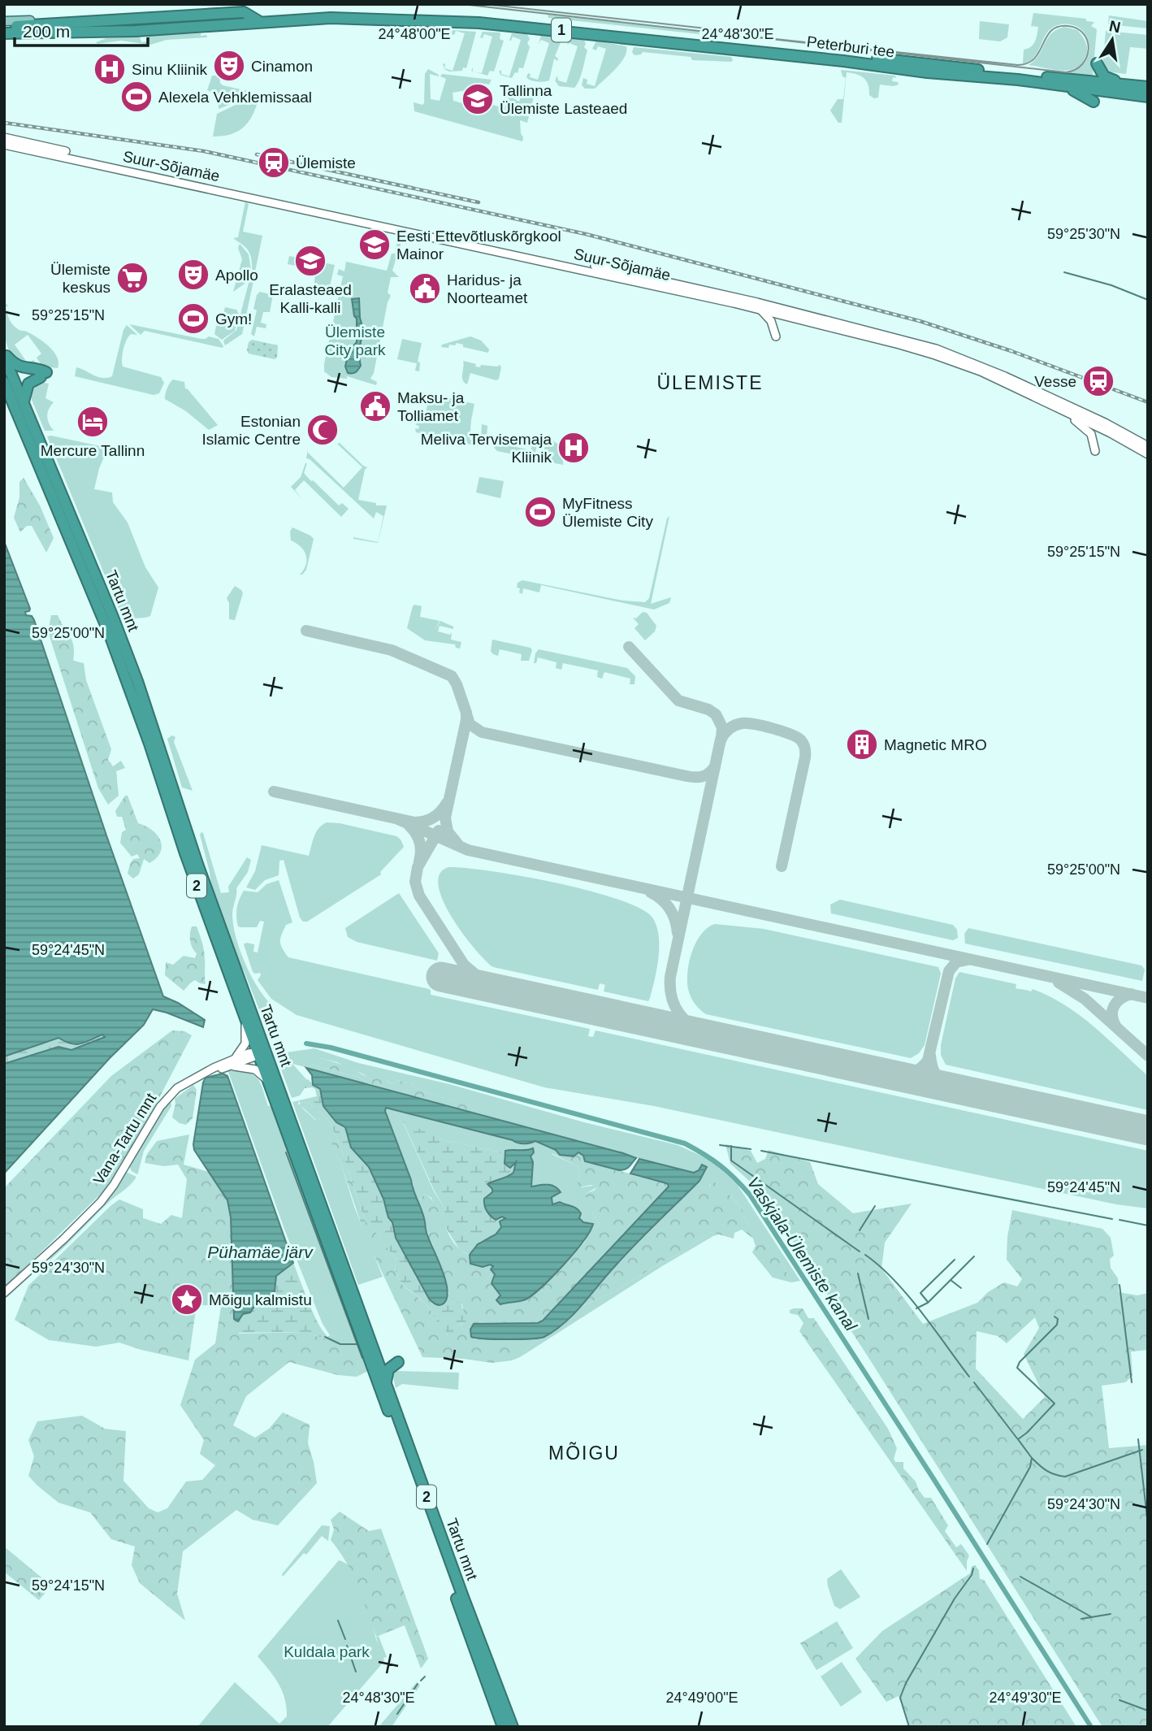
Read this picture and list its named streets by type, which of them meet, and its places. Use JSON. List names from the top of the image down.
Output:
{
  "streets": {
    "highway": [
      "1",
      "Peterburi tee",
      "Tartu mnt",
      "2"
    ],
    "main road": ["Suur-Sõjamäe", "Vana-Tartu mnt"]
  },
  "crossings": [
    ["1", "Peterburi tee"],
    ["Tartu mnt", "Vana-Tartu mnt"]
  ],
  "districts": ["ÜLEMISTE", "MÕIGU"],
  "water": ["Pühamäe järv", "Vaskjala-Ülemiste kanal"],
  "parks": ["Ülemiste City park", "Kuldala park"],
  "places": {
    "theatre": ["Cinamon", "Apollo"],
    "hospital": ["Sinu Kliinik", "Meliva Tervisemaja Kliinik"],
    "sports": ["Alexela Vehklemissaal", "Gym!", "MyFitness Ülemiste City"],
    "school or university": ["Tallinna Ülemiste Lasteaed", "Eesti Ettevõtluskõrgkool Mainor", "Eralasteaed Kalli-kalli"],
    "station": ["Ülemiste", "Vesse"],
    "supermarket": ["Ülemiste keskus"],
    "public building": ["Haridus- ja Noorteamet", "Maksu- ja Tolliamet"],
    "hotel": ["Mercure Tallinn"],
    "mosque": ["Estonian Islamic Centre"],
    "building": ["Magnetic MRO"],
    "place": ["Mõigu kalmistu"]
  },
  "scale_bar": "200 m",
  "north": "top",
  "coordinates": [
    "24°48'00\"E",
    "24°48'30\"E",
    "59°25'30\"N",
    "59°25'15\"N",
    "59°25'00\"N",
    "59°24'45\"N",
    "59°24'30\"N",
    "59°24'15\"N",
    "24°49'00\"E",
    "24°49'30\"E"
  ]
}
